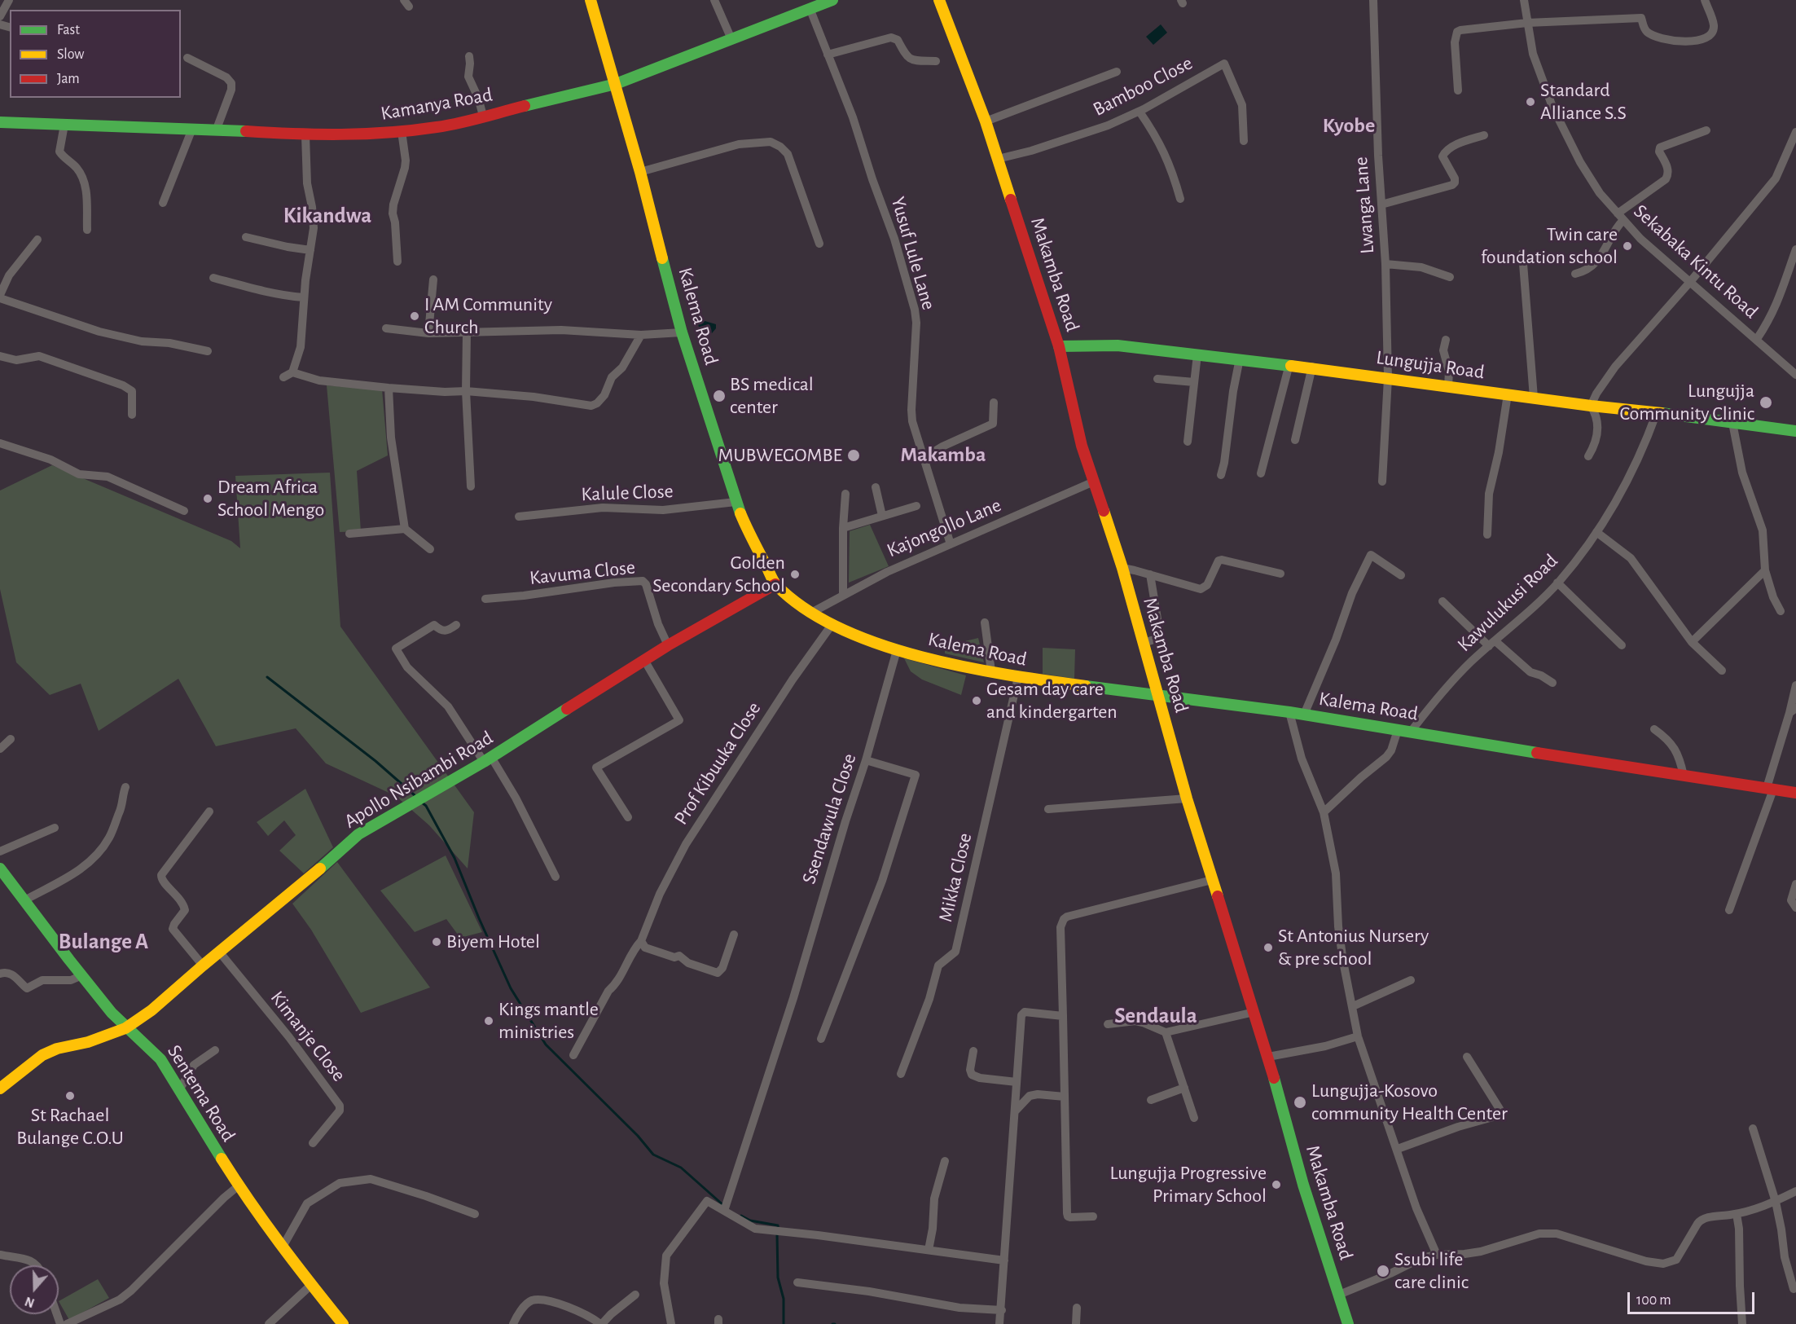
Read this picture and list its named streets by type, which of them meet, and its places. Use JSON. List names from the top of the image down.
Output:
{
  "streets": {
    "street": [
      "Bamboo Close",
      "Kamanya Road",
      "Lwanga Lane",
      "Yusuf Lule Lane",
      "Sekabaka Kintu Road",
      "Makamba Road",
      "Kalema Road",
      "Lungujja Road",
      "Kalule Close",
      "Kajongollo Lane",
      "Kavuma Close",
      "Kawulukusi Road",
      "Prof Kibuuka Close",
      "Apollo Nsibambi Road",
      "Ssendawula Close",
      "Mikka Close",
      "Kimanje Close",
      "Sentema Road"
    ]
  },
  "crossings": [
    ["Bamboo Close", "Makamba Road"],
    ["Kamanya Road", "Yusuf Lule Lane"],
    ["Kamanya Road", "Kalema Road"],
    ["Lwanga Lane", "Lungujja Road"],
    ["Yusuf Lule Lane", "Kajongollo Lane"],
    ["Makamba Road", "Kalema Road"],
    ["Makamba Road", "Lungujja Road"],
    ["Makamba Road", "Kajongollo Lane"],
    ["Kalema Road", "Kalule Close"],
    ["Kalema Road", "Kajongollo Lane"],
    ["Kalema Road", "Kawulukusi Road"],
    ["Kalema Road", "Prof Kibuuka Close"],
    ["Kalema Road", "Apollo Nsibambi Road"],
    ["Kalema Road", "Ssendawula Close"],
    ["Kalema Road", "Mikka Close"],
    ["Lungujja Road", "Kawulukusi Road"],
    ["Kavuma Close", "Apollo Nsibambi Road"],
    ["Apollo Nsibambi Road", "Kimanje Close"],
    ["Apollo Nsibambi Road", "Sentema Road"]
  ],
  "districts": [
    "Kyobe",
    "Kikandwa",
    "Makamba",
    "Bulange A",
    "Sendaula"
  ],
  "places": [
    "Standard Alliance S.S",
    "Twin care foundation school",
    "I AM Community Church",
    "BS medical center",
    "Lungujja Community Clinic",
    "MUBWEGOMBE",
    "Dream Africa School Mengo",
    "Golden Secondary School",
    "Gesam day care and kindergarten",
    "Biyem Hotel",
    "St Antonius Nursery & pre school",
    "Kings mantle ministries",
    "St Rachael Bulange C.O.U",
    "Lungujja-Kosovo community Health Center",
    "Lungujja Progressive Primary School",
    "Ssubi life care clinic"
  ],
  "legend": ["Fast", "Slow", "Jam"],
  "scale_bar": "100 m",
  "north": "bottom"
}
